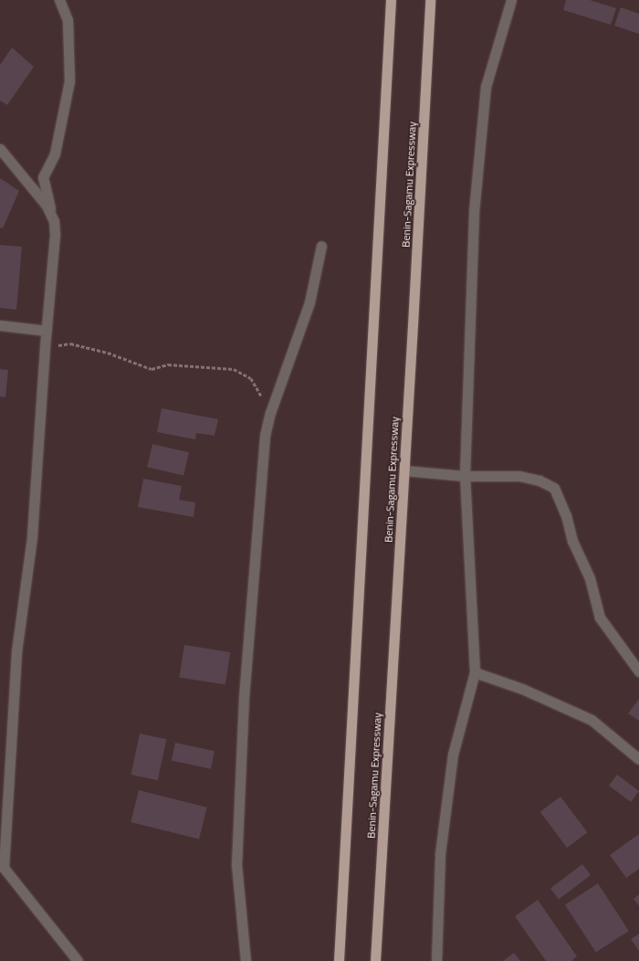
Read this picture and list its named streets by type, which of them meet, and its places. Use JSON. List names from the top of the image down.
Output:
{
  "streets": {
    "highway": ["Benin-Sagamu Expressway"]
  }
}
